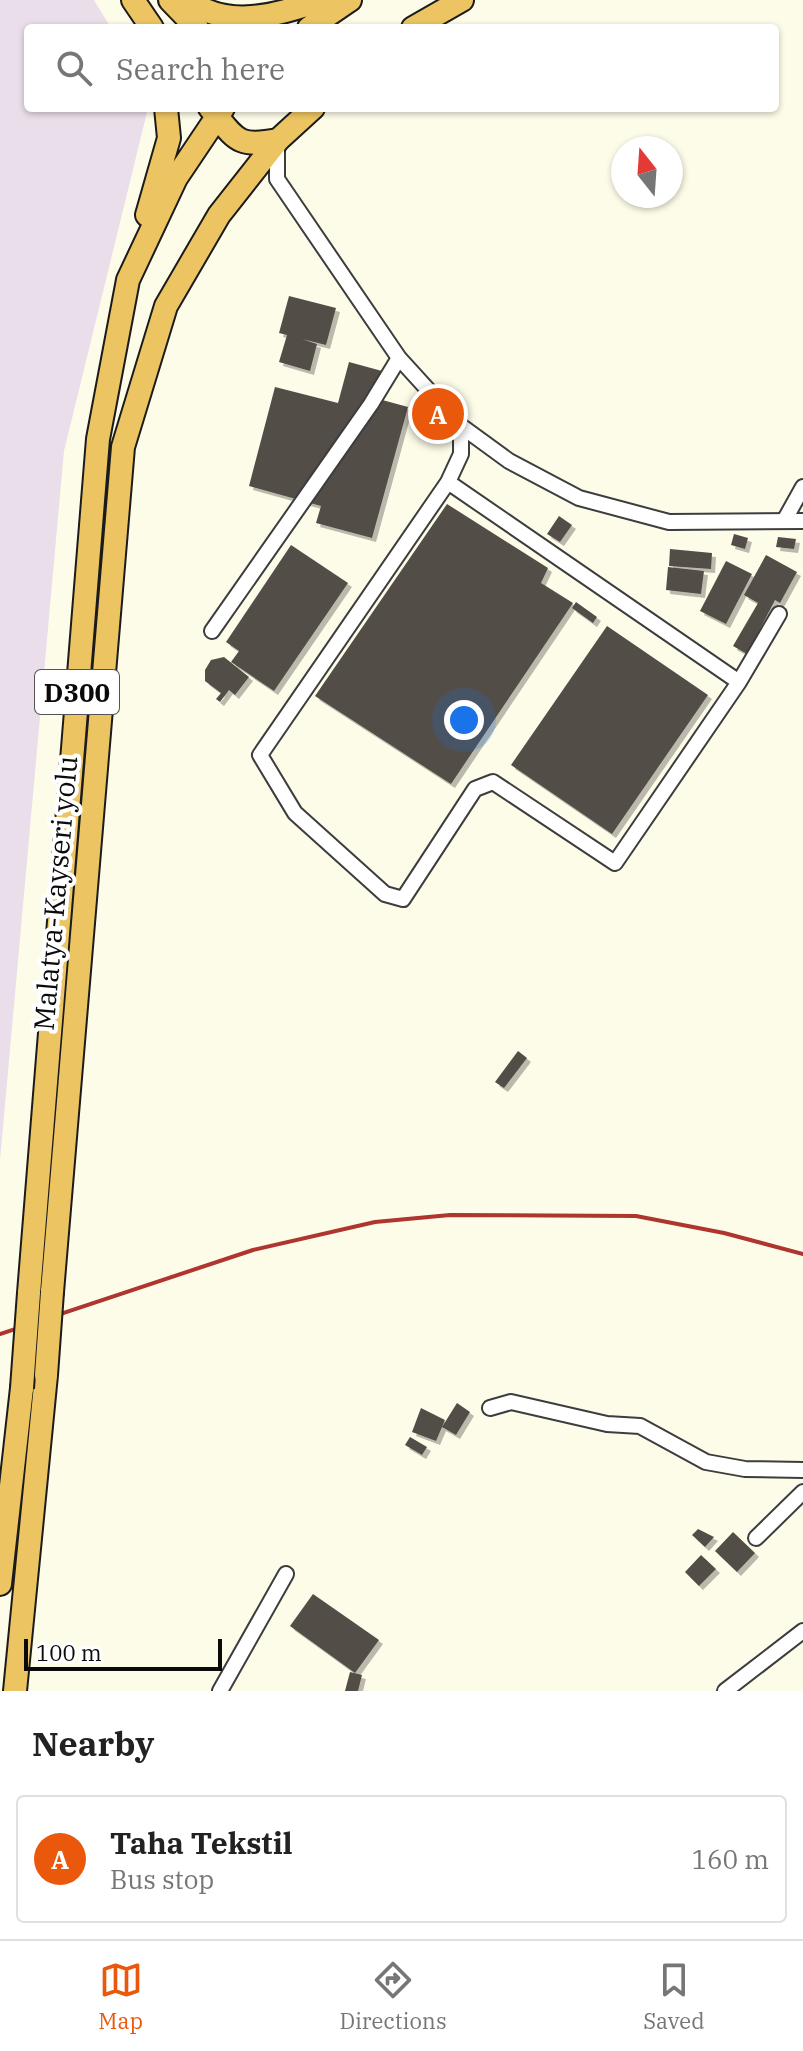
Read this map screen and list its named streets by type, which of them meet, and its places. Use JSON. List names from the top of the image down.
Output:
{
  "streets": {
    "highway": ["D300", "Malatya-Kayseri yolu"]
  },
  "scale_bar": "100 m",
  "north": "top",
  "page": {
    "search": "Search here",
    "pins": "A",
    "scale": "100 m",
    "heading": "Nearby",
    "list": [
      {
        "mark": "A",
        "name": "Taha Tekstil",
        "note": "Bus stop",
        "value": "160 m"
      }
    ],
    "nav": ["Map", "Directions", "Saved"]
  }
}
